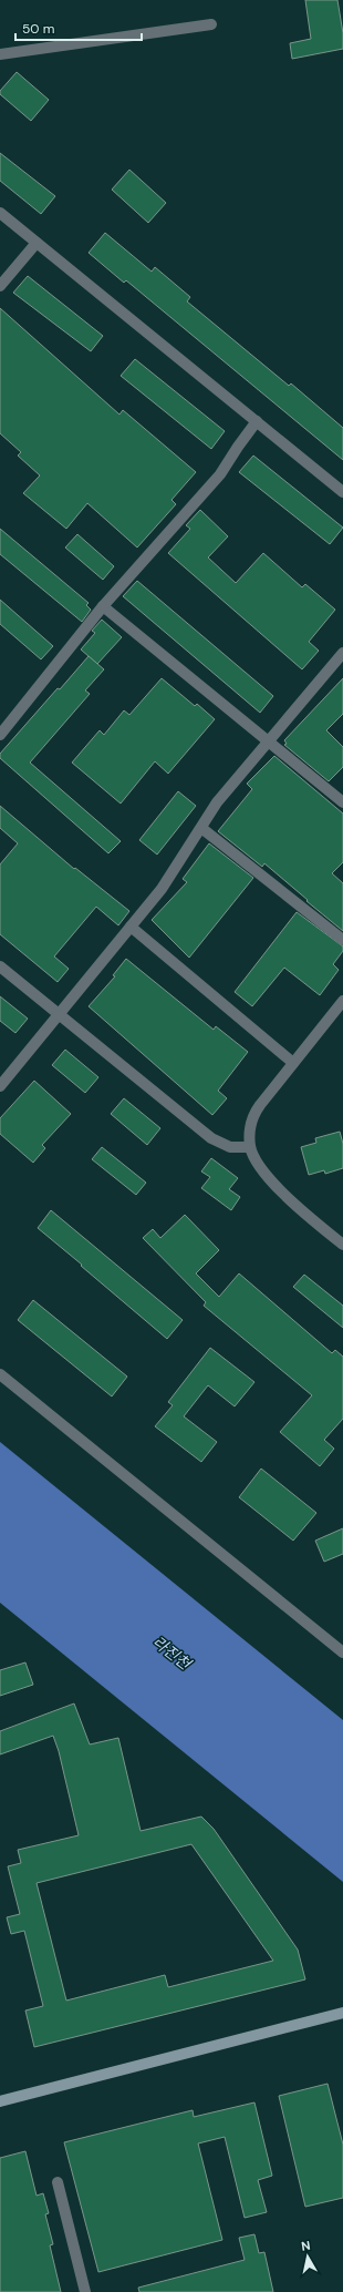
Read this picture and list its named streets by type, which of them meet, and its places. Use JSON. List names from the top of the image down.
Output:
{
  "water": ["라진천"],
  "scale_bar": "50 m",
  "north": "top"
}
